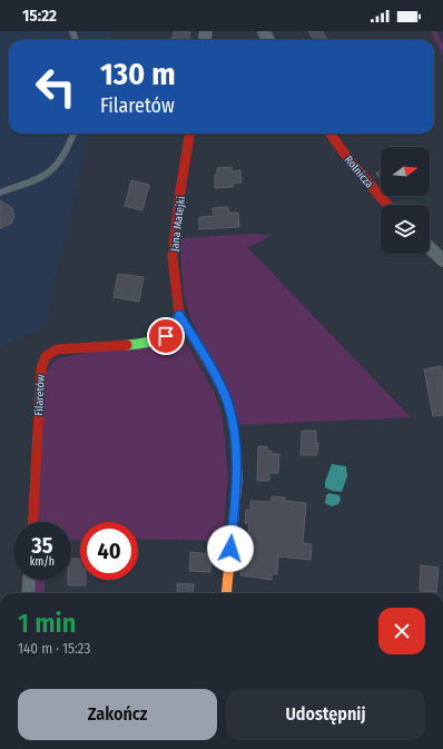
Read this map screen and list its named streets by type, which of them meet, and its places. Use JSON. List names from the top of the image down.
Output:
{
  "streets": {
    "street": ["Rolnicza", "Jana Matejki", "Filaretów"]
  },
  "crossings": [
    ["Jana Matejki", "Filaretów"]
  ],
  "north": "right",
  "page": {
    "status": "15:22",
    "turn": ["130 m", "Filaretów"],
    "speed": "35 km/h",
    "limit": "40",
    "heading": ["1 min", "140 m · 15:23"],
    "buttons": ["Zakończ", "Udostępnij"]
  }
}
